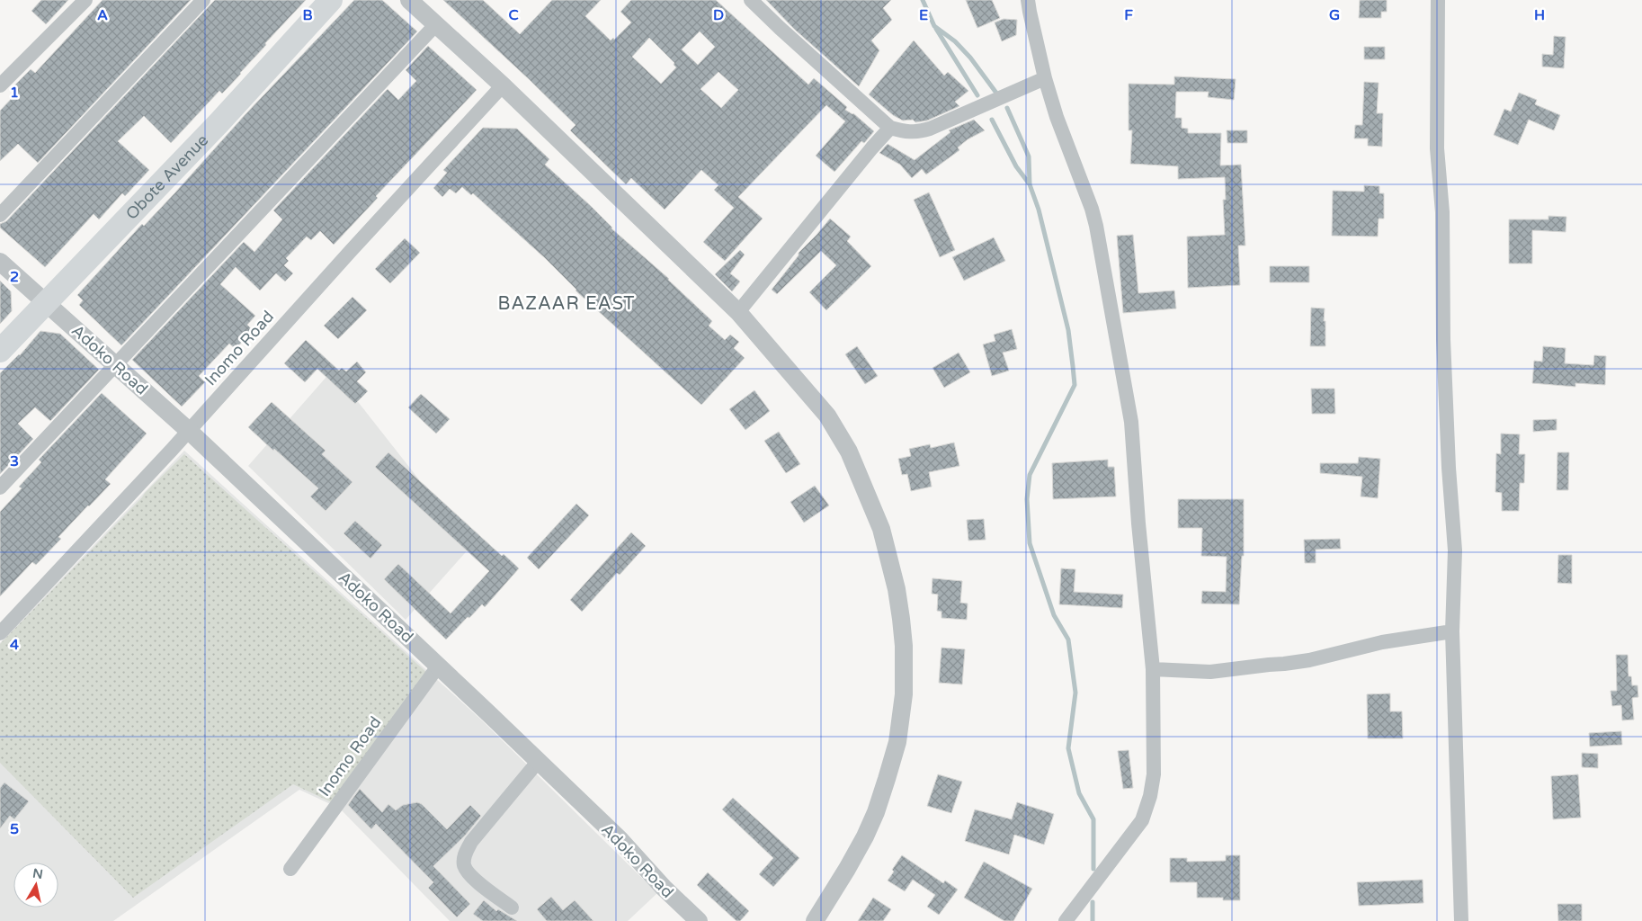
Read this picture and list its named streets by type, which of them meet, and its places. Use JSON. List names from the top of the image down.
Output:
{
  "streets": {
    "main road": ["Obote Avenue"],
    "street": ["Inomo Road", "Adoko Road"]
  },
  "crossings": [
    ["Obote Avenue", "Adoko Road"],
    ["Inomo Road", "Adoko Road"]
  ],
  "districts": ["BAZAAR EAST"],
  "north": "top",
  "grid": {
    "columns": [
      "A",
      "B",
      "C",
      "D",
      "E",
      "F",
      "G",
      "H"
    ],
    "rows": [
      "1",
      "2",
      "3",
      "4",
      "5"
    ]
  }
}
